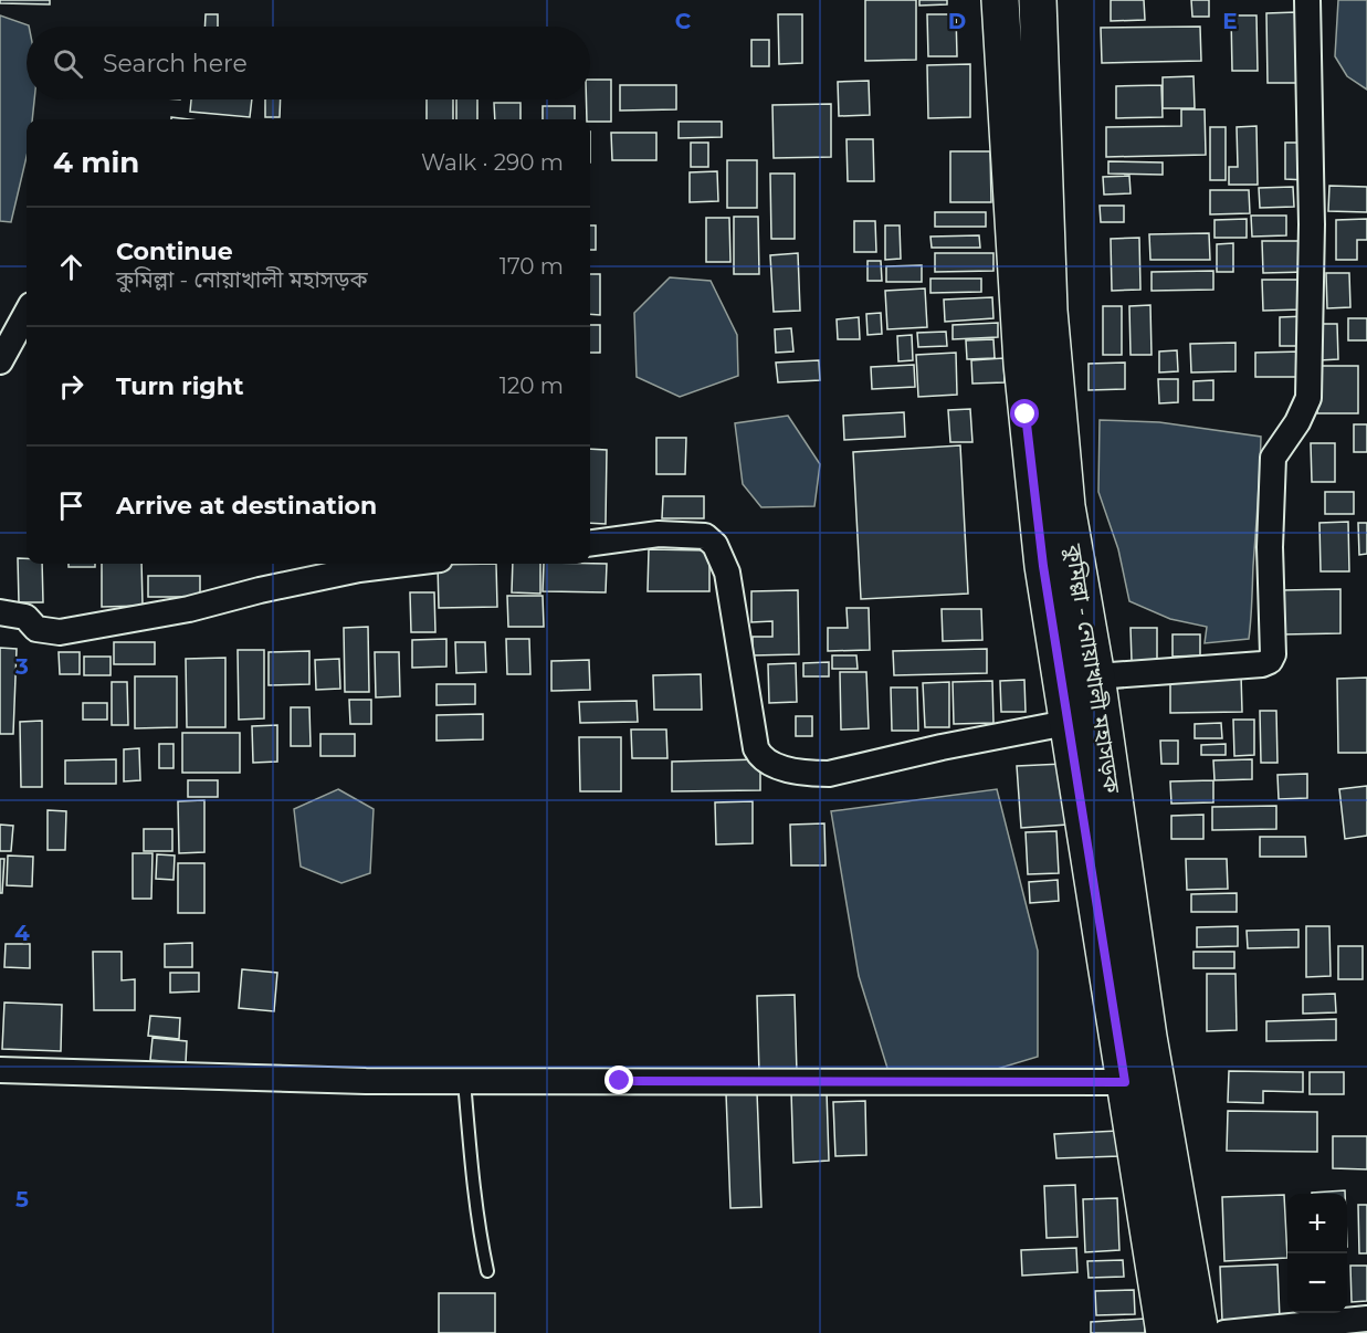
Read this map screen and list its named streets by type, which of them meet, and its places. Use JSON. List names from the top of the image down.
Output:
{
  "streets": {
    "main road": ["কুমিল্লা - নোয়াখালী মহাসড়ক"]
  },
  "page": {
    "search": "Search here",
    "heading": ["4 min", "Walk · 290 m"],
    "list": [
      ["Continue", "কুমিল্লা - নোয়াখালী মহাসড়ক", "170 m"],
      ["Turn right", "120 m"],
      "Arrive at destination"
    ],
    "map_buttons": ["+", "−"]
  },
  "grid": {
    "columns": ["C", "D", "E"],
    "rows": ["3", "4", "5"]
  }
}
